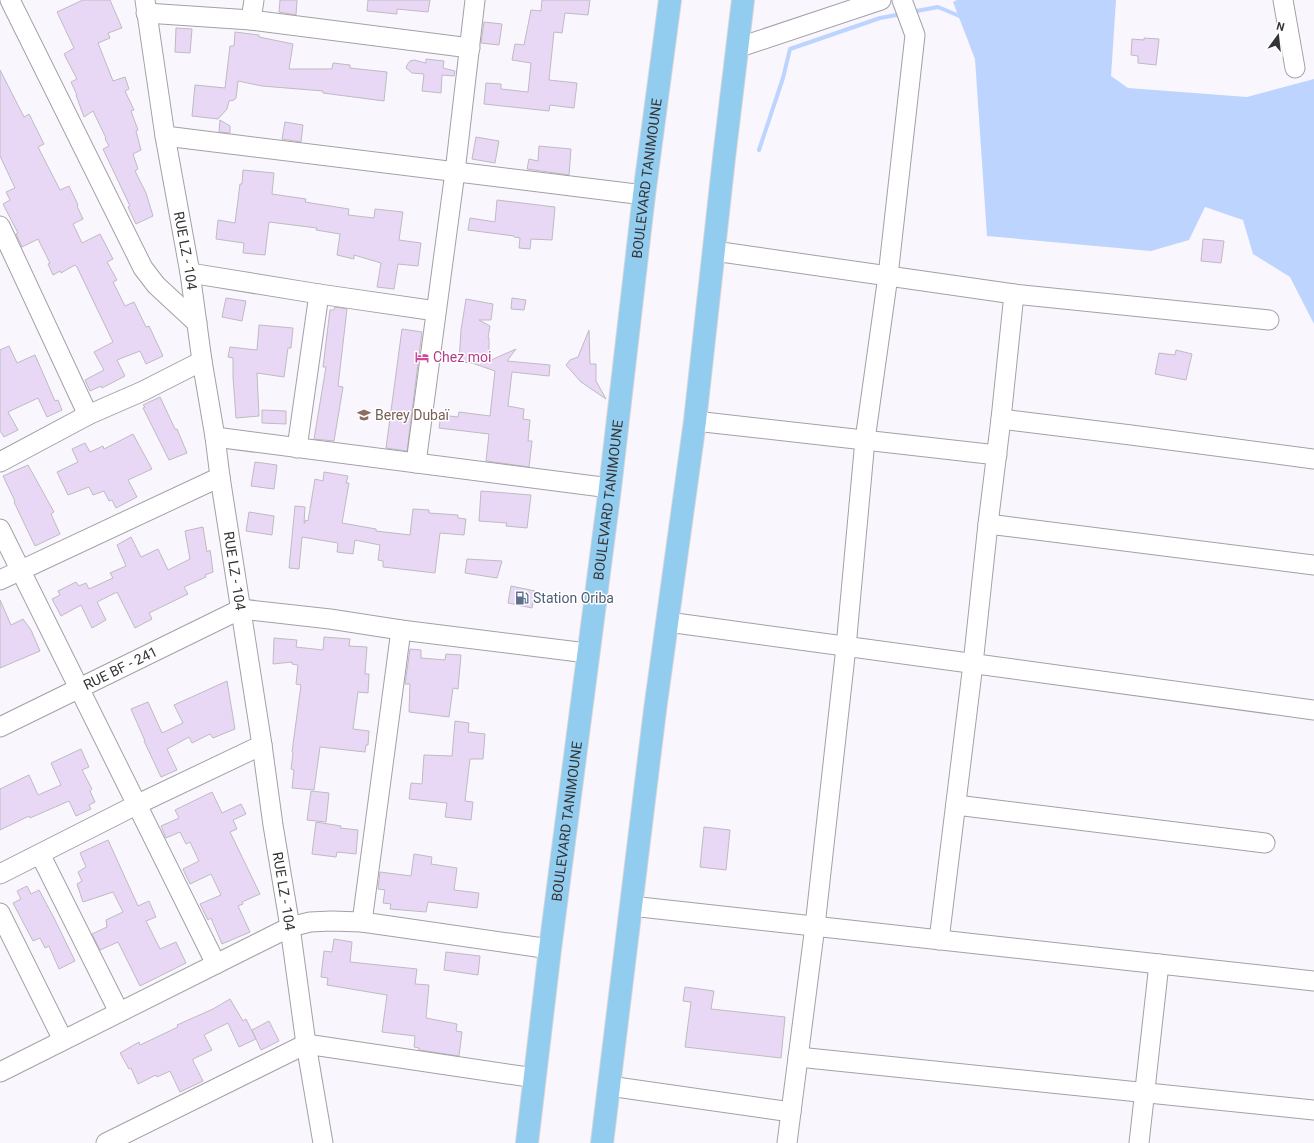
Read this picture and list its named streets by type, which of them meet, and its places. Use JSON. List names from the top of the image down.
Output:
{
  "streets": {
    "main road": ["BOULEVARD TANIMOUNE"],
    "street": ["RUE LZ - 104", "RUE BF - 241"]
  },
  "crossings": [
    ["RUE LZ - 104", "RUE BF - 241"]
  ],
  "places": {
    "hotel": ["Chez moi"],
    "school or university": ["Berey Dubaï"],
    "fuel station": ["Station Oriba"]
  },
  "north": "top"
}
